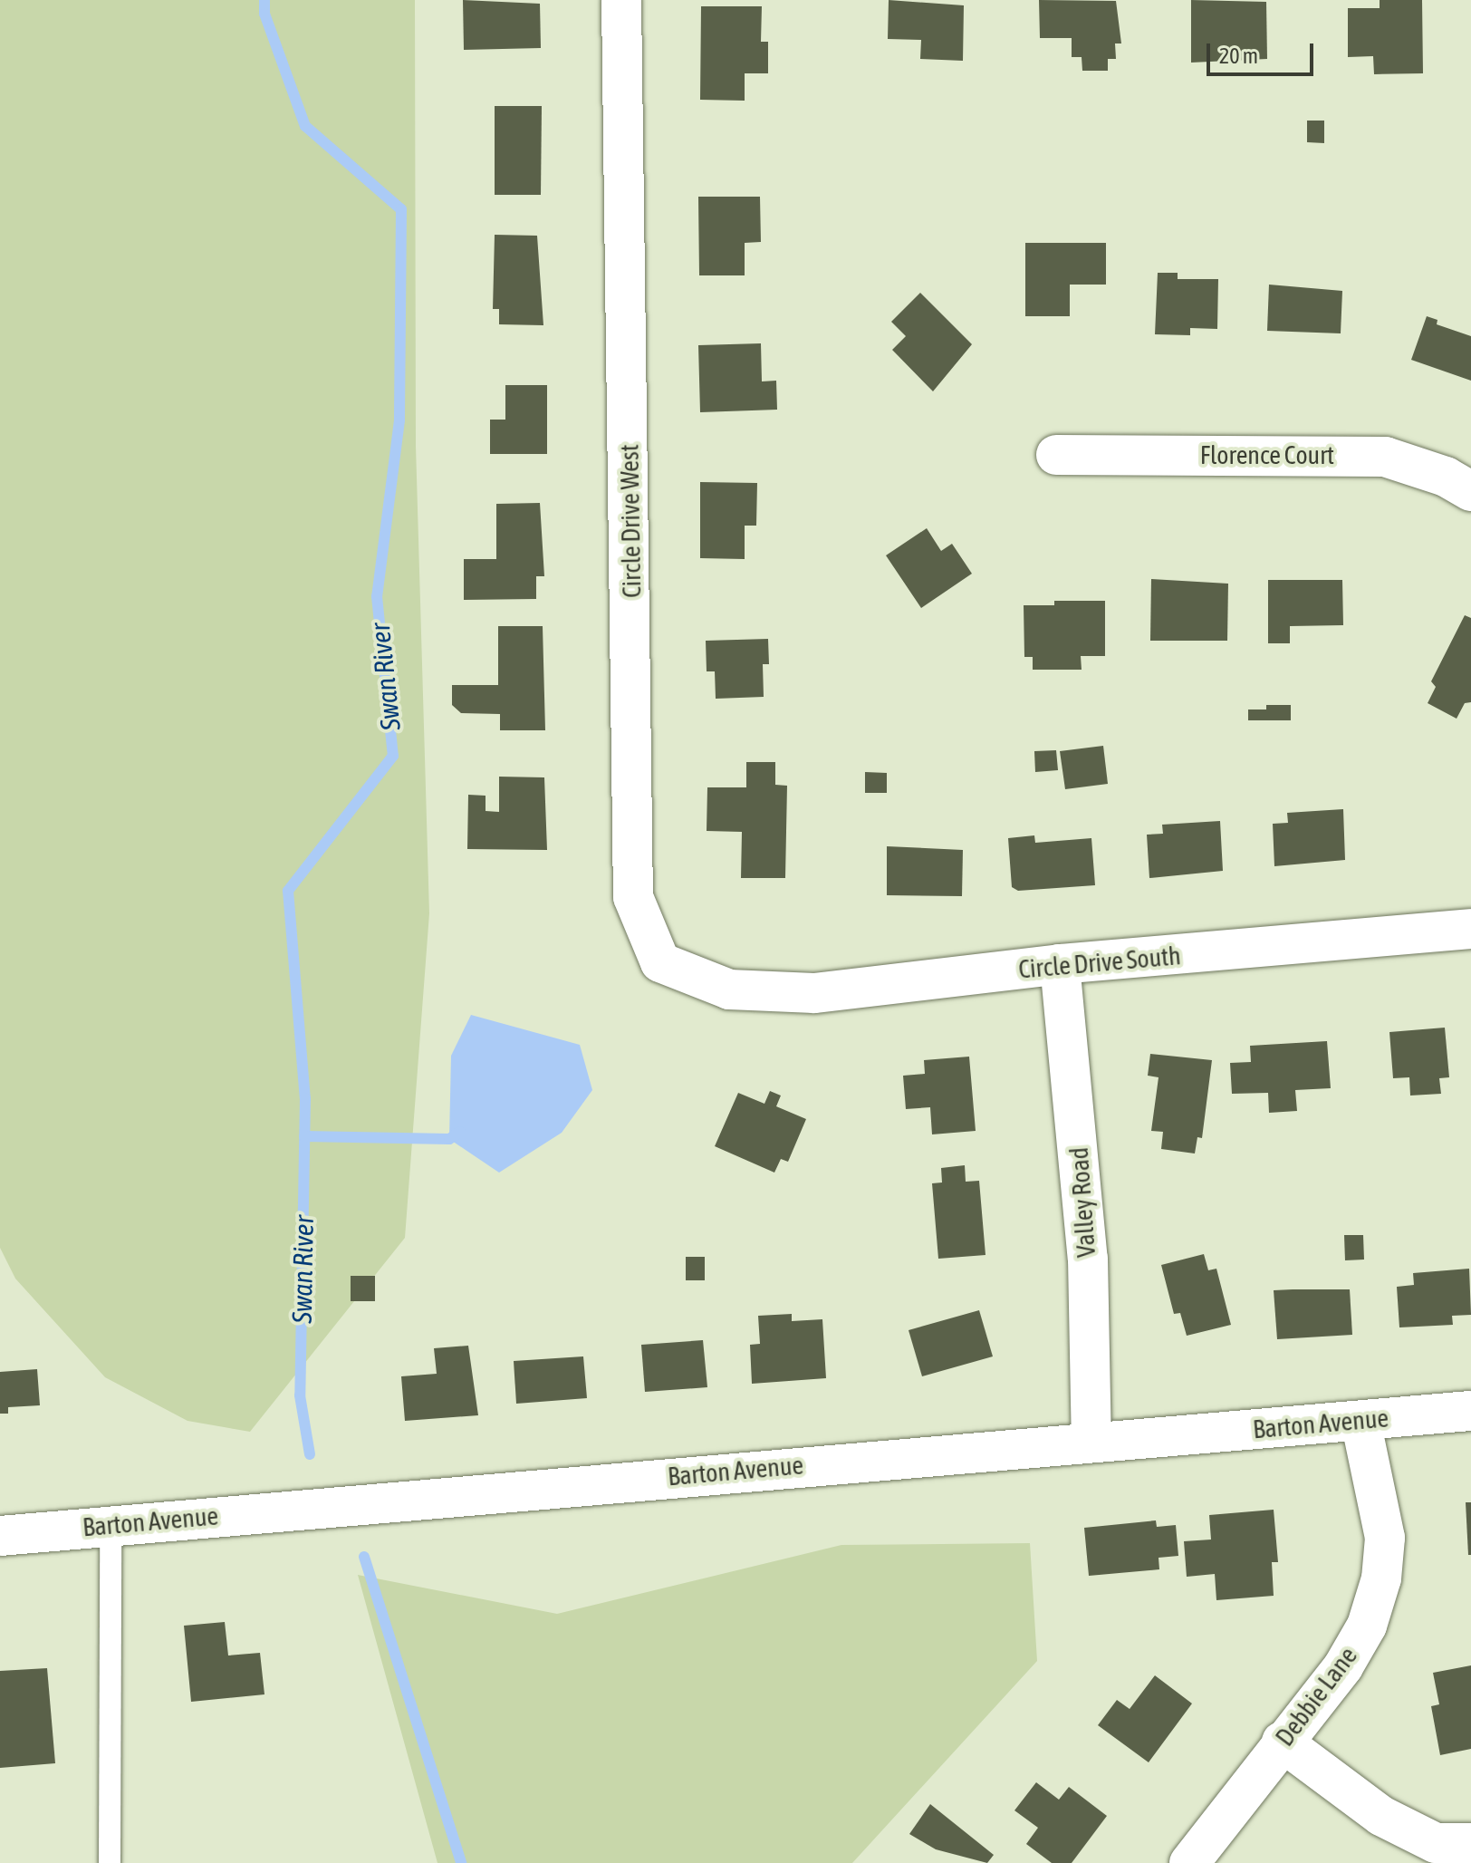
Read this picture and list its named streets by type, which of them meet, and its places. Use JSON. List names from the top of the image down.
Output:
{
  "streets": {
    "street": [
      "Florence Court",
      "Circle Drive West",
      "Circle Drive South",
      "Valley Road",
      "Barton Avenue",
      "Debbie Lane"
    ]
  },
  "crossings": [
    ["Circle Drive West", "Circle Drive South"],
    ["Circle Drive South", "Valley Road"],
    ["Valley Road", "Barton Avenue"],
    ["Barton Avenue", "Debbie Lane"]
  ],
  "water": ["Swan River"],
  "scale_bar": "20 m"
}
